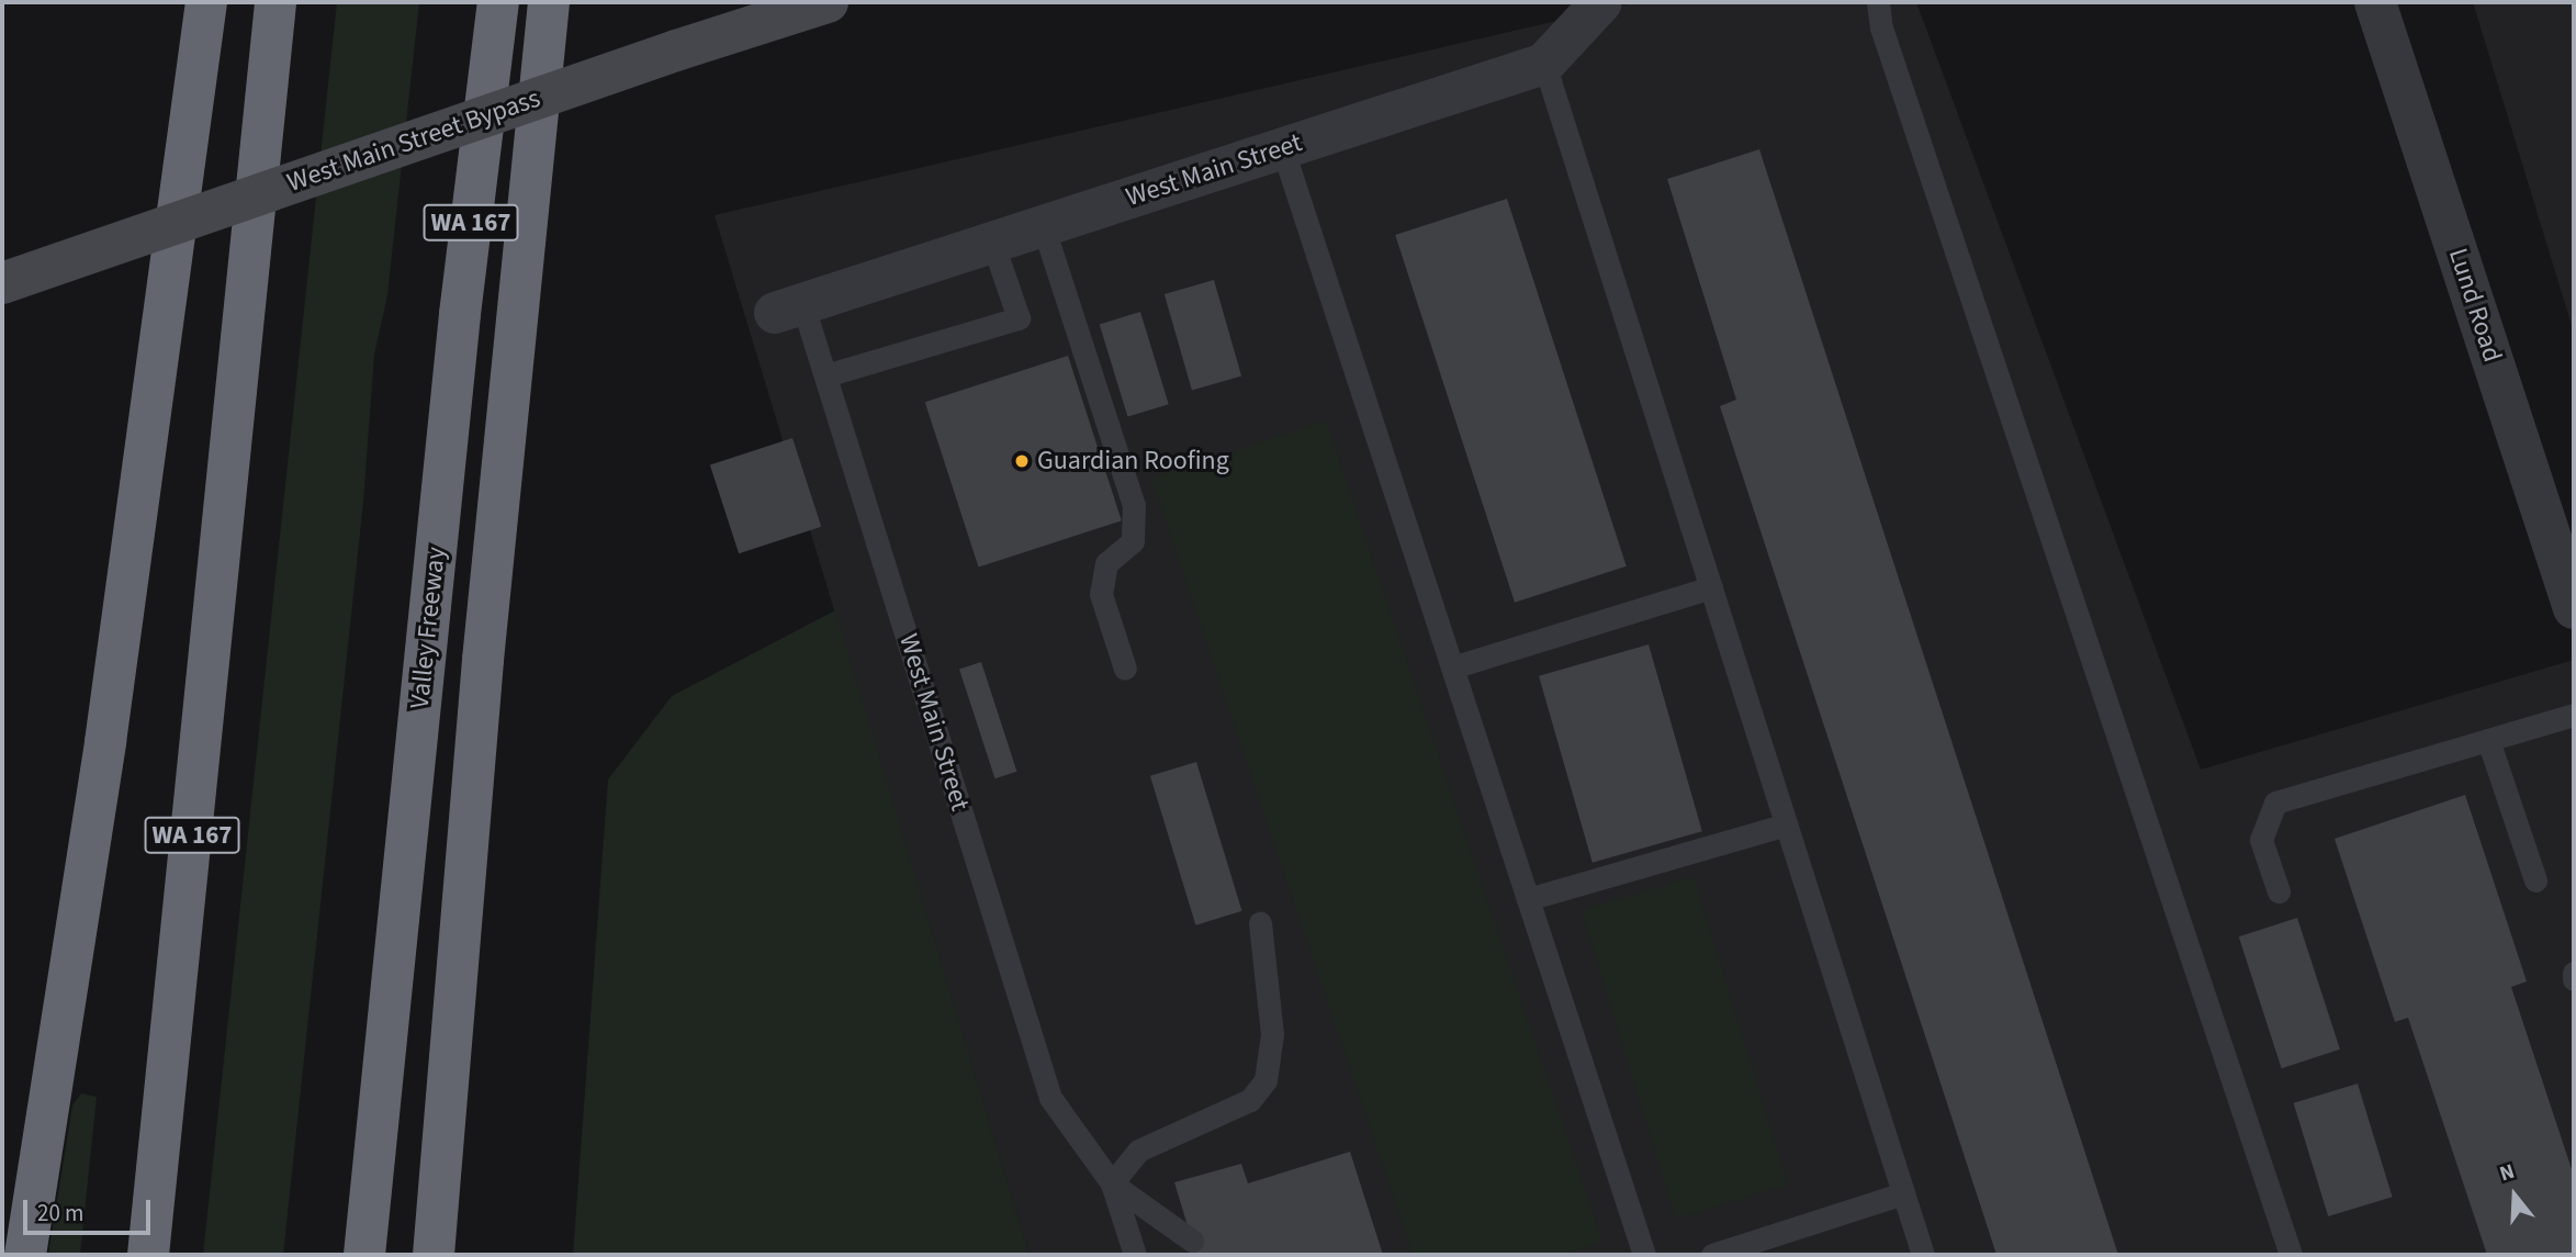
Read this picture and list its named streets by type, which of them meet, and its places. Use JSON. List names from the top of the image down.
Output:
{
  "streets": {
    "highway": ["WA 167", "Valley Freeway"],
    "main road": ["West Main Street Bypass"],
    "street": ["West Main Street", "Lund Road"]
  },
  "places": ["Guardian Roofing"],
  "scale_bar": "20 m",
  "north": "top"
}
